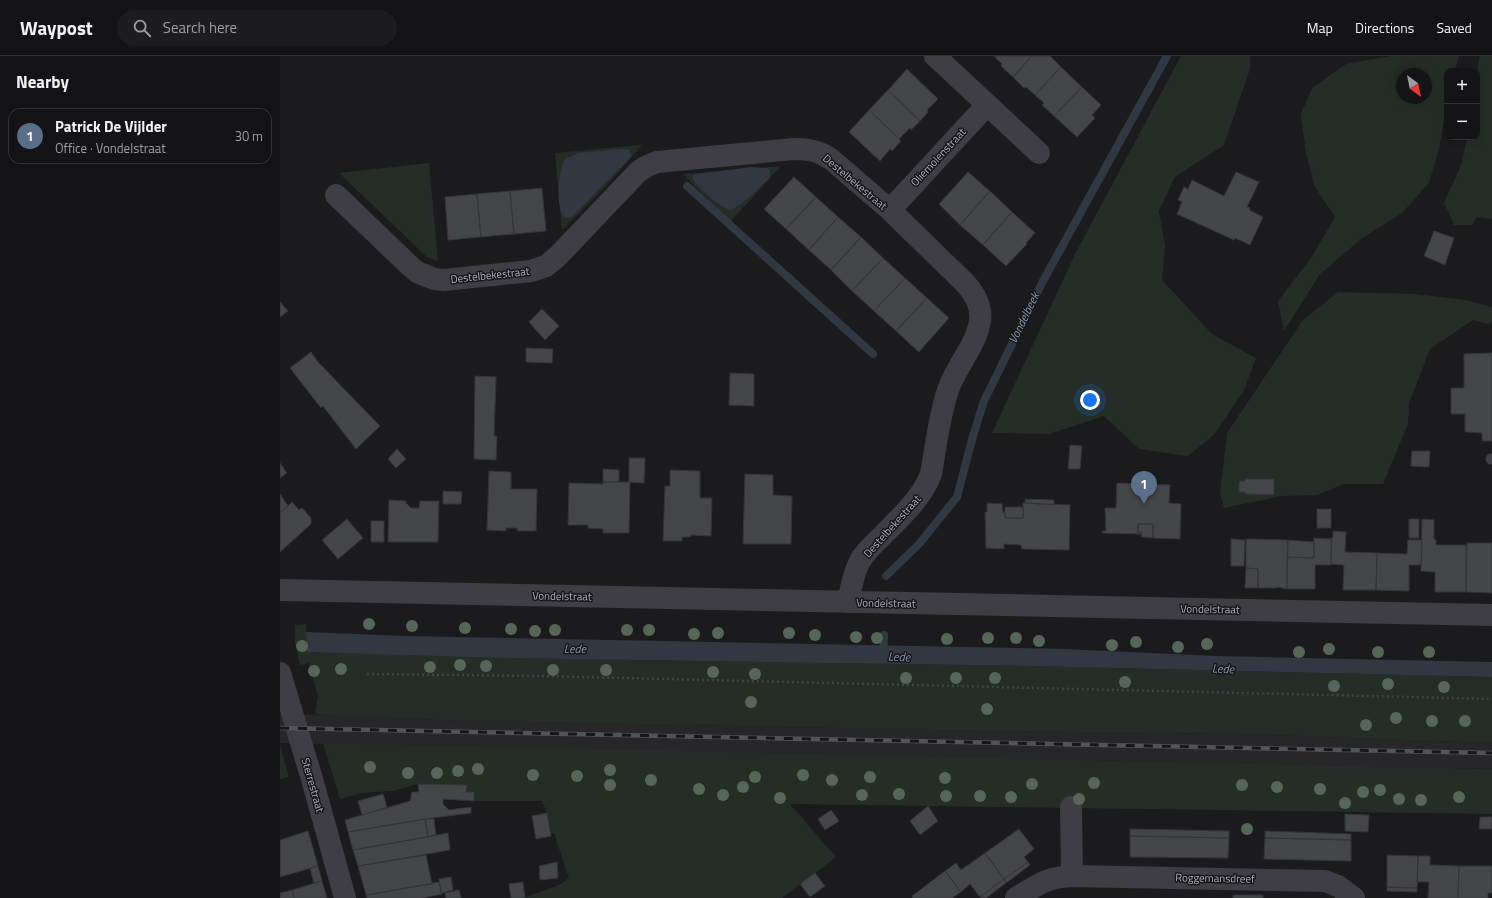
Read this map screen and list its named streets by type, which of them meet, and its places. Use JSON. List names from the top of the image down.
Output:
{
  "streets": {
    "street": [
      "Oliemolenstraat",
      "Destelbekestraat",
      "Vondelstraat",
      "Sterrestraat",
      "Roggemansdreef"
    ]
  },
  "crossings": [
    ["Oliemolenstraat", "Destelbekestraat"],
    ["Destelbekestraat", "Vondelstraat"]
  ],
  "water": ["Vondelbeek", "Lede"],
  "north": "bottom right",
  "page": {
    "header": "Waypost",
    "search": "Search here",
    "nav": ["Map", "Directions", "Saved"],
    "heading": "Nearby",
    "map_buttons": ["+", "−"],
    "list": [
      {
        "mark": "1",
        "name": "Patrick De Vijlder",
        "note": "Office · Vondelstraat",
        "value": "30 m"
      }
    ],
    "pins": "1"
  }
}
